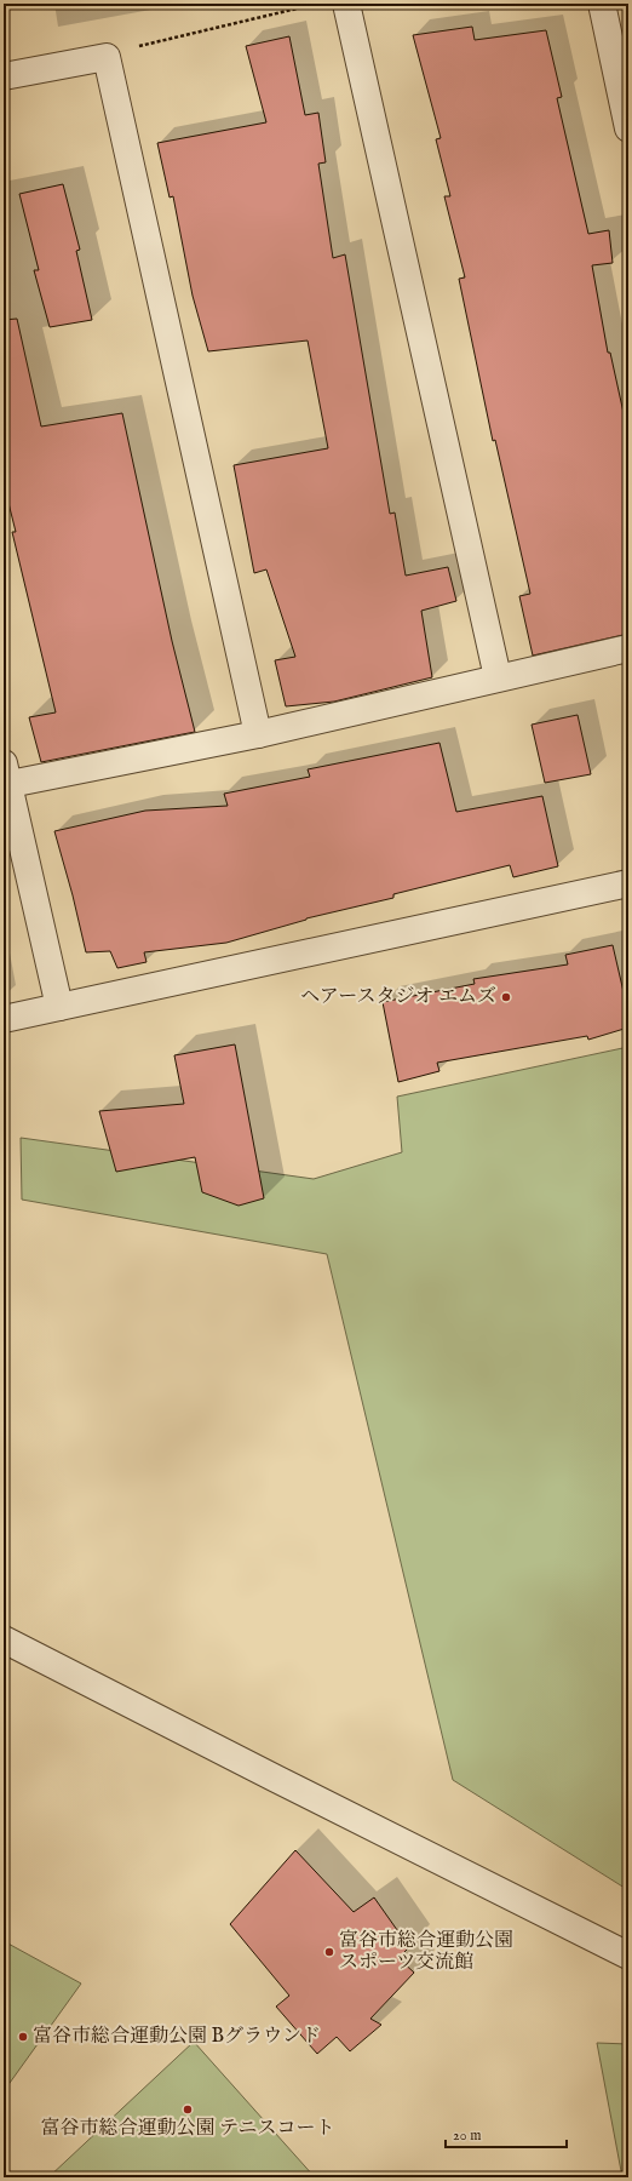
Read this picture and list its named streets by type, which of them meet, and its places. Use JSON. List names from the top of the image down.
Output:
{
  "places": [
    "ヘアースタジオ エムズ",
    "富谷市総合運動公園 スポーツ交流館",
    "富谷市総合運動公園 Bグラウンド",
    "富谷市総合運動公園 テニスコート"
  ],
  "scale_bar": "20 m"
}
